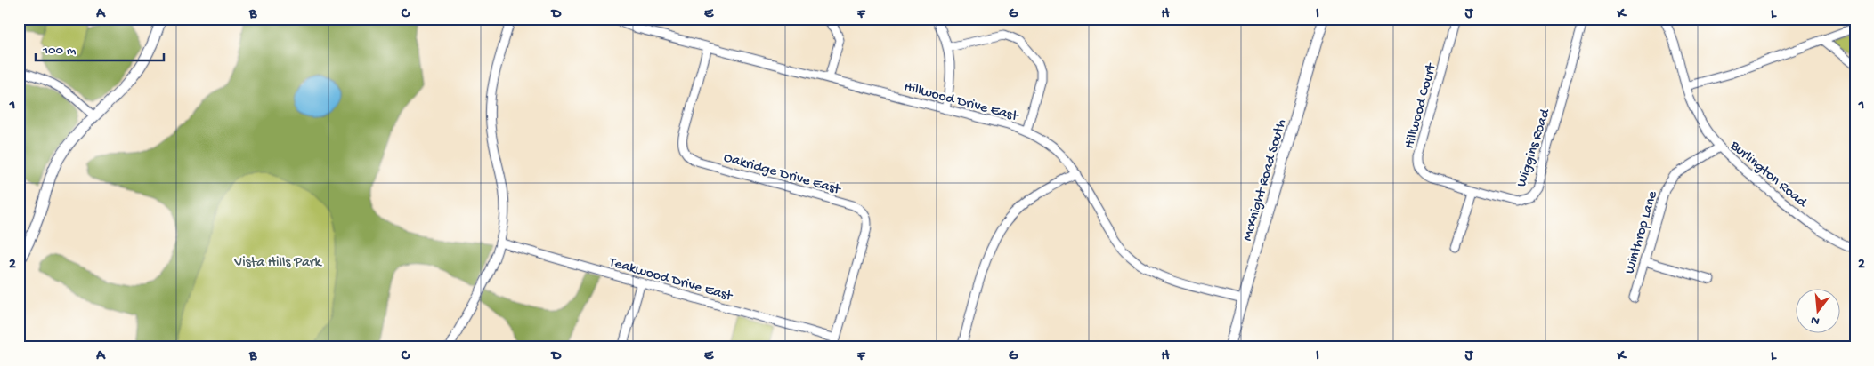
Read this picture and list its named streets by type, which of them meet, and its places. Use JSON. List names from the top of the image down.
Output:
{
  "streets": {
    "street": [
      "Hillwood Drive East",
      "Hillwood Court",
      "Wiggins Road",
      "Oakridge Drive East",
      "Burlington Road",
      "McKnight Road South",
      "Winthrop Lane",
      "Teakwood Drive East"
    ]
  },
  "crossings": [
    ["Hillwood Drive East", "Oakridge Drive East"],
    ["Hillwood Drive East", "McKnight Road South"],
    ["Hillwood Court", "Wiggins Road"],
    ["Oakridge Drive East", "Teakwood Drive East"],
    ["Burlington Road", "Winthrop Lane"]
  ],
  "parks": ["Vista Hills Park"],
  "scale_bar": "100 m",
  "north": "bottom",
  "grid": {
    "columns": [
      "A",
      "B",
      "C",
      "D",
      "E",
      "F",
      "G",
      "H",
      "I",
      "J",
      "K",
      "L"
    ],
    "rows": ["1", "2"]
  }
}
